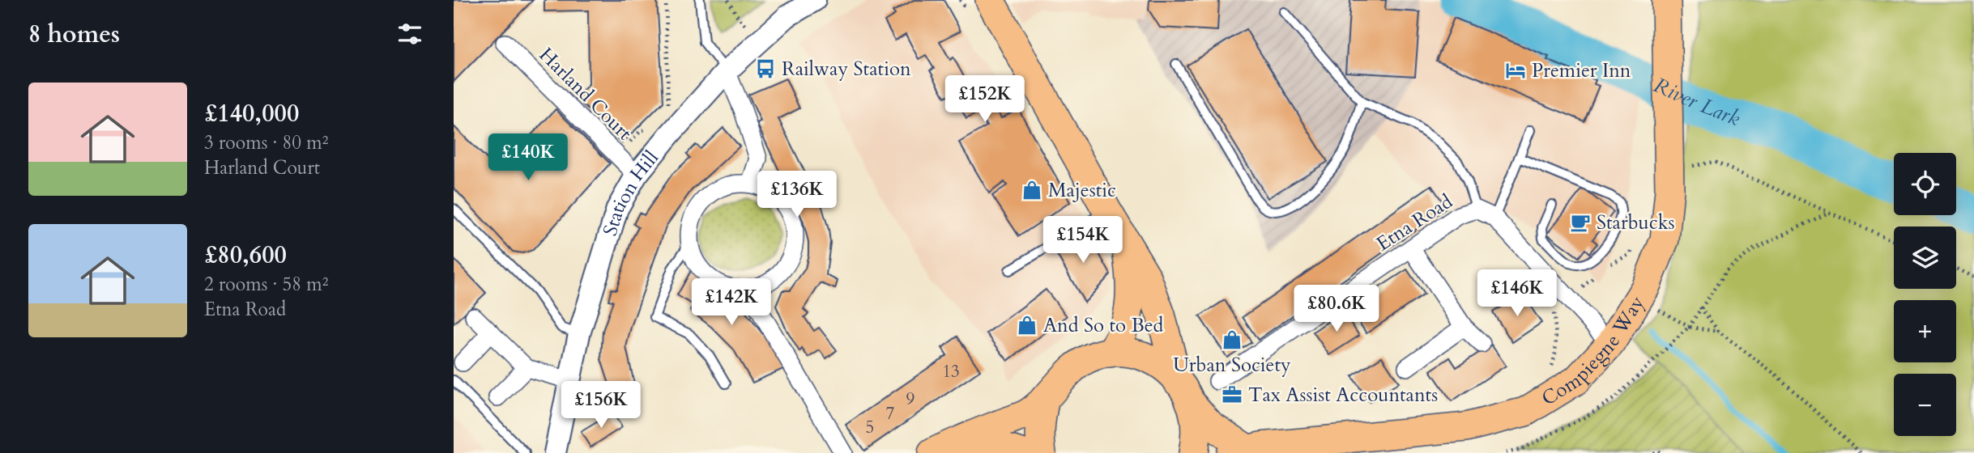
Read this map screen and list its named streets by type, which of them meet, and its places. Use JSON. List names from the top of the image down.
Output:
{
  "streets": {
    "main road": ["Compiegne Way"],
    "street": ["Harland Court", "Station Hill", "Etna Road"]
  },
  "crossings": [
    ["Harland Court", "Station Hill"],
    ["Etna Road", "Compiegne Way"]
  ],
  "water": ["River Lark"],
  "places": {
    "bus stop": ["Railway Station"],
    "hotel": ["Premier Inn"],
    "shop": ["Majestic", "And So to Bed", "Urban Society"],
    "cafe": ["Starbucks"],
    "office": ["Tax Assist Accountants"]
  },
  "house_numbers": [
    "13",
    "9",
    "7",
    "5"
  ],
  "page": {
    "heading": "8 homes",
    "list": [
      {
        "name": "£140,000",
        "note": "3 rooms · 80 m² · Harland Court"
      },
      {
        "name": "£80,600",
        "note": "2 rooms · 58 m² · Etna Road"
      }
    ],
    "price": [
      "£152K",
      "£140K",
      "£136K",
      "£154K",
      "£146K",
      "£142K",
      "£80.6K",
      "£156K"
    ],
    "map_buttons": ["+", "−"]
  }
}
